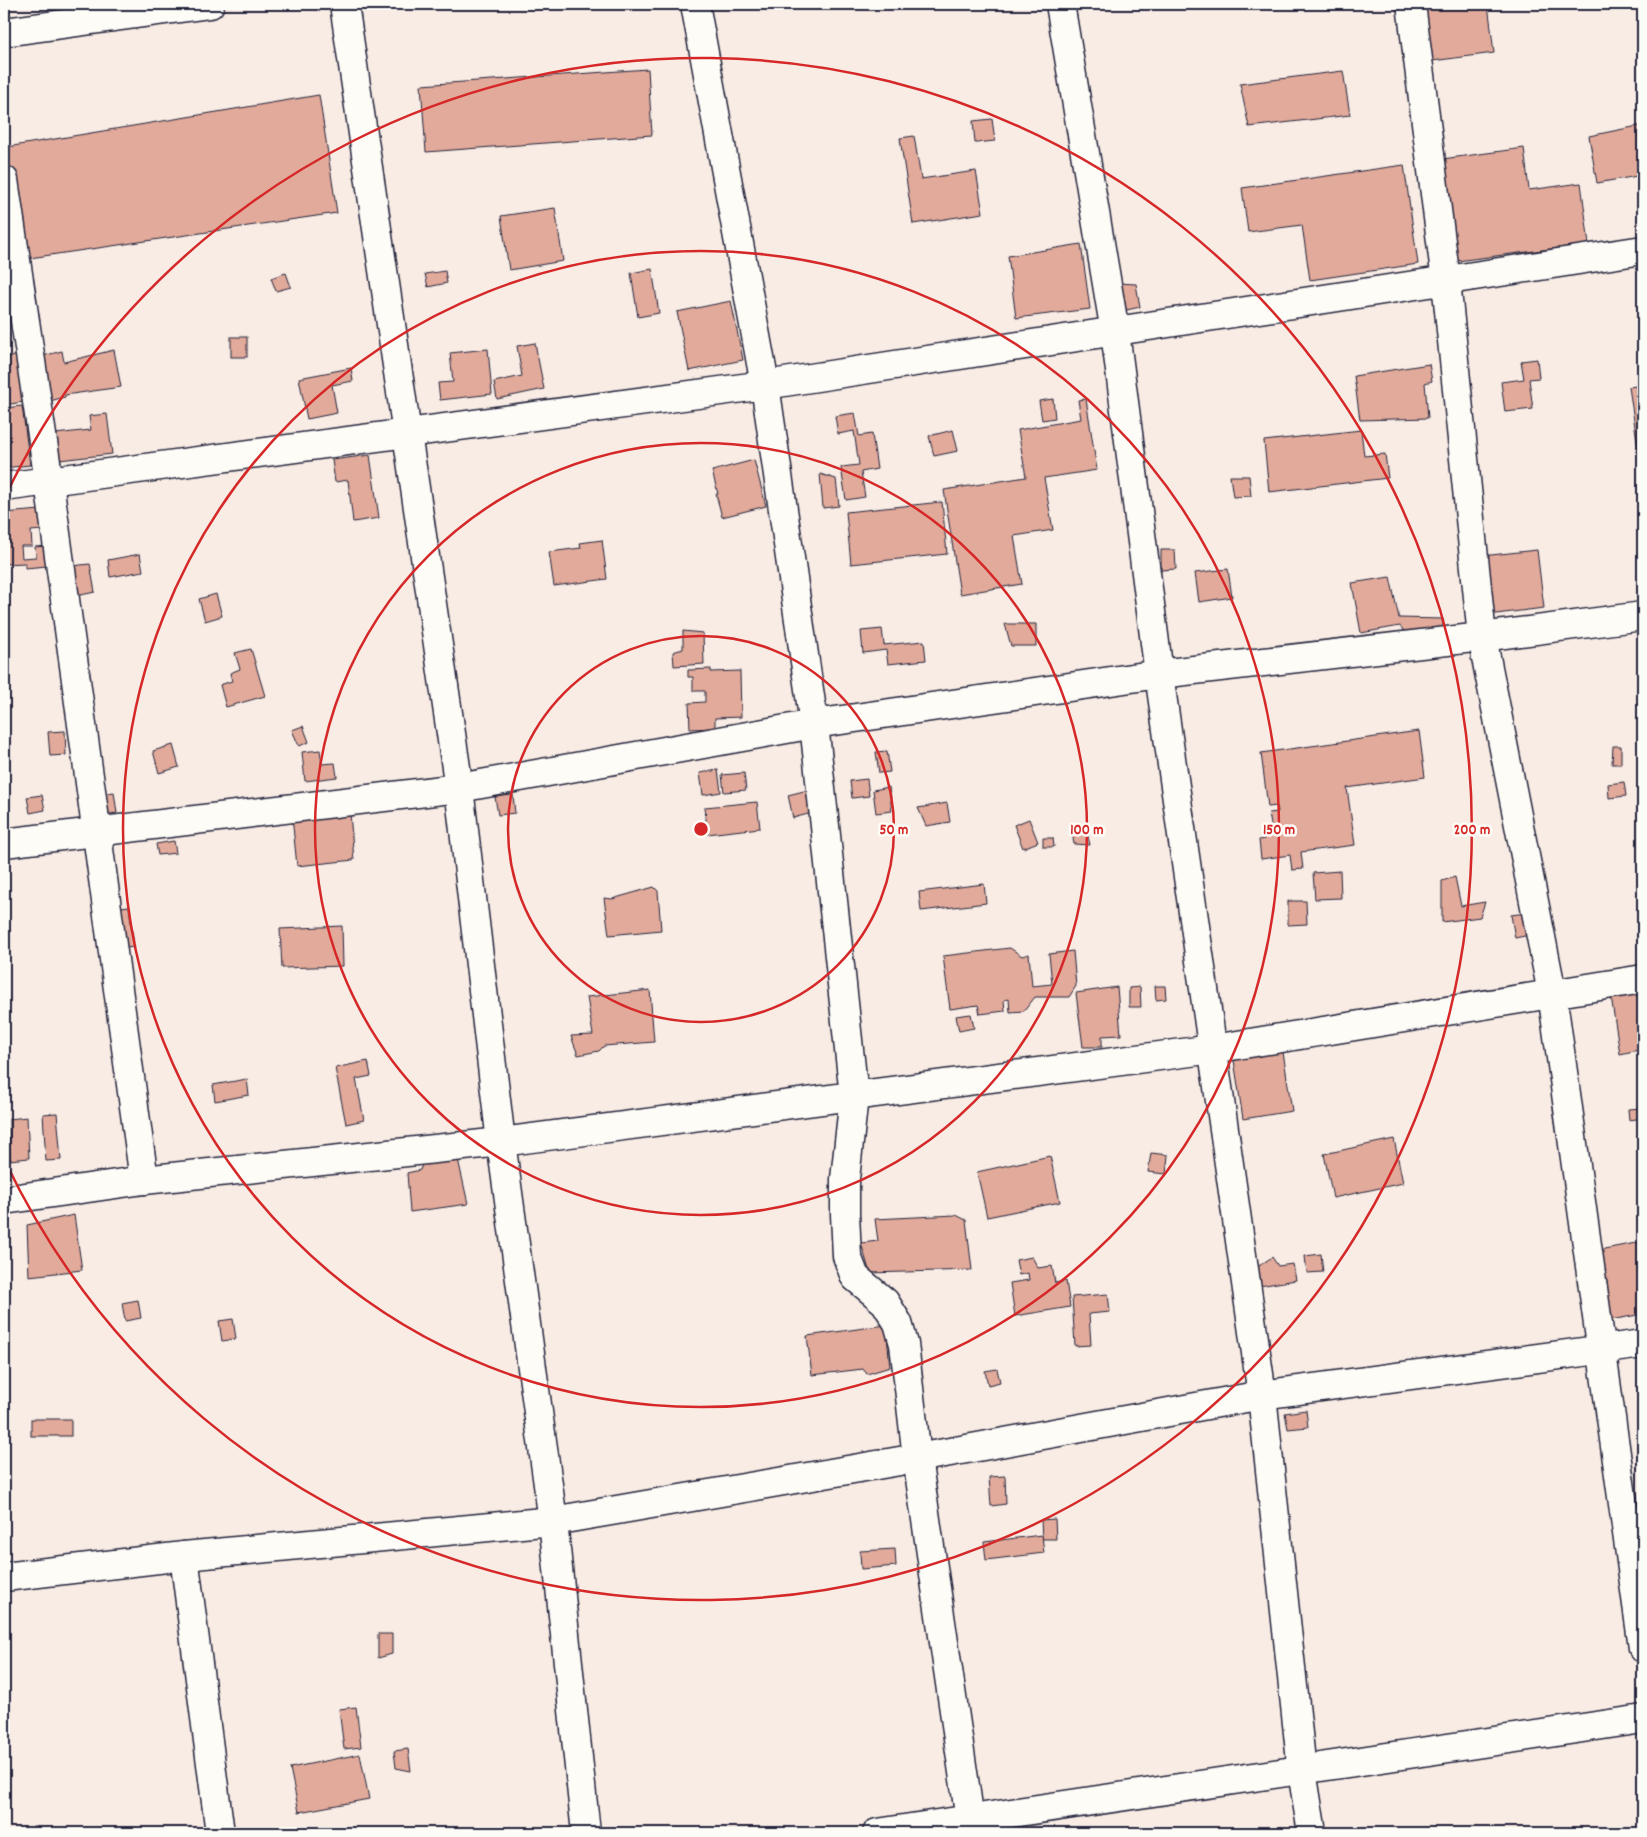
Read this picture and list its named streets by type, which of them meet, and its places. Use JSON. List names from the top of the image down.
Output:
{
  "rings": [
    "50 m",
    "100 m",
    "150 m",
    "200 m"
  ]
}
